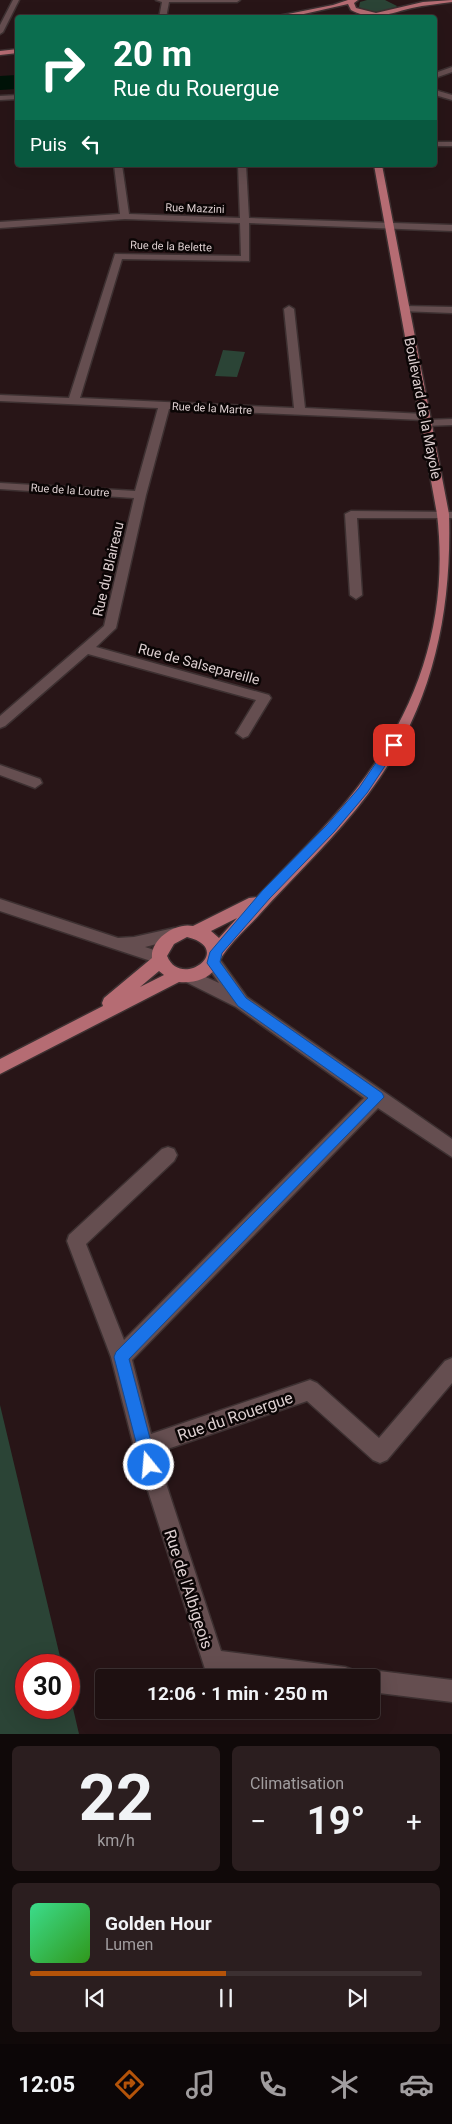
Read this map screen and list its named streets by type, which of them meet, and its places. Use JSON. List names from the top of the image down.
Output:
{
  "streets": {
    "main road": ["Boulevard de la Mayole"],
    "street": [
      "Rue Mazzini",
      "Rue de la Belette",
      "Rue de la Martre",
      "Rue de la Loutre",
      "Rue du Blaireau",
      "Rue de Salsepareille",
      "Rue du Rouergue",
      "Rue de l'Albigeois"
    ]
  },
  "crossings": [
    ["Rue Mazzini", "Rue de la Belette"],
    ["Rue Mazzini", "Boulevard de la Mayole"],
    ["Rue de la Belette", "Rue de la Martre"],
    ["Rue de la Martre", "Boulevard de la Mayole"],
    ["Rue de la Martre", "Rue du Blaireau"],
    ["Rue de la Loutre", "Rue du Blaireau"],
    ["Rue du Blaireau", "Rue de Salsepareille"],
    ["Rue du Rouergue", "Rue de l'Albigeois"]
  ],
  "page": {
    "turn": ["20 m", "Rue du Rouergue"],
    "then": "Puis",
    "limit": "30",
    "trip": "12:06 · 1 min · 250 m",
    "tile": [
      ["22", "km/h"],
      "Climatisation"
    ],
    "heat": ["−", "19°", "+"],
    "song": ["Golden Hour", "Lumen"],
    "tabs": "12:05"
  }
}
